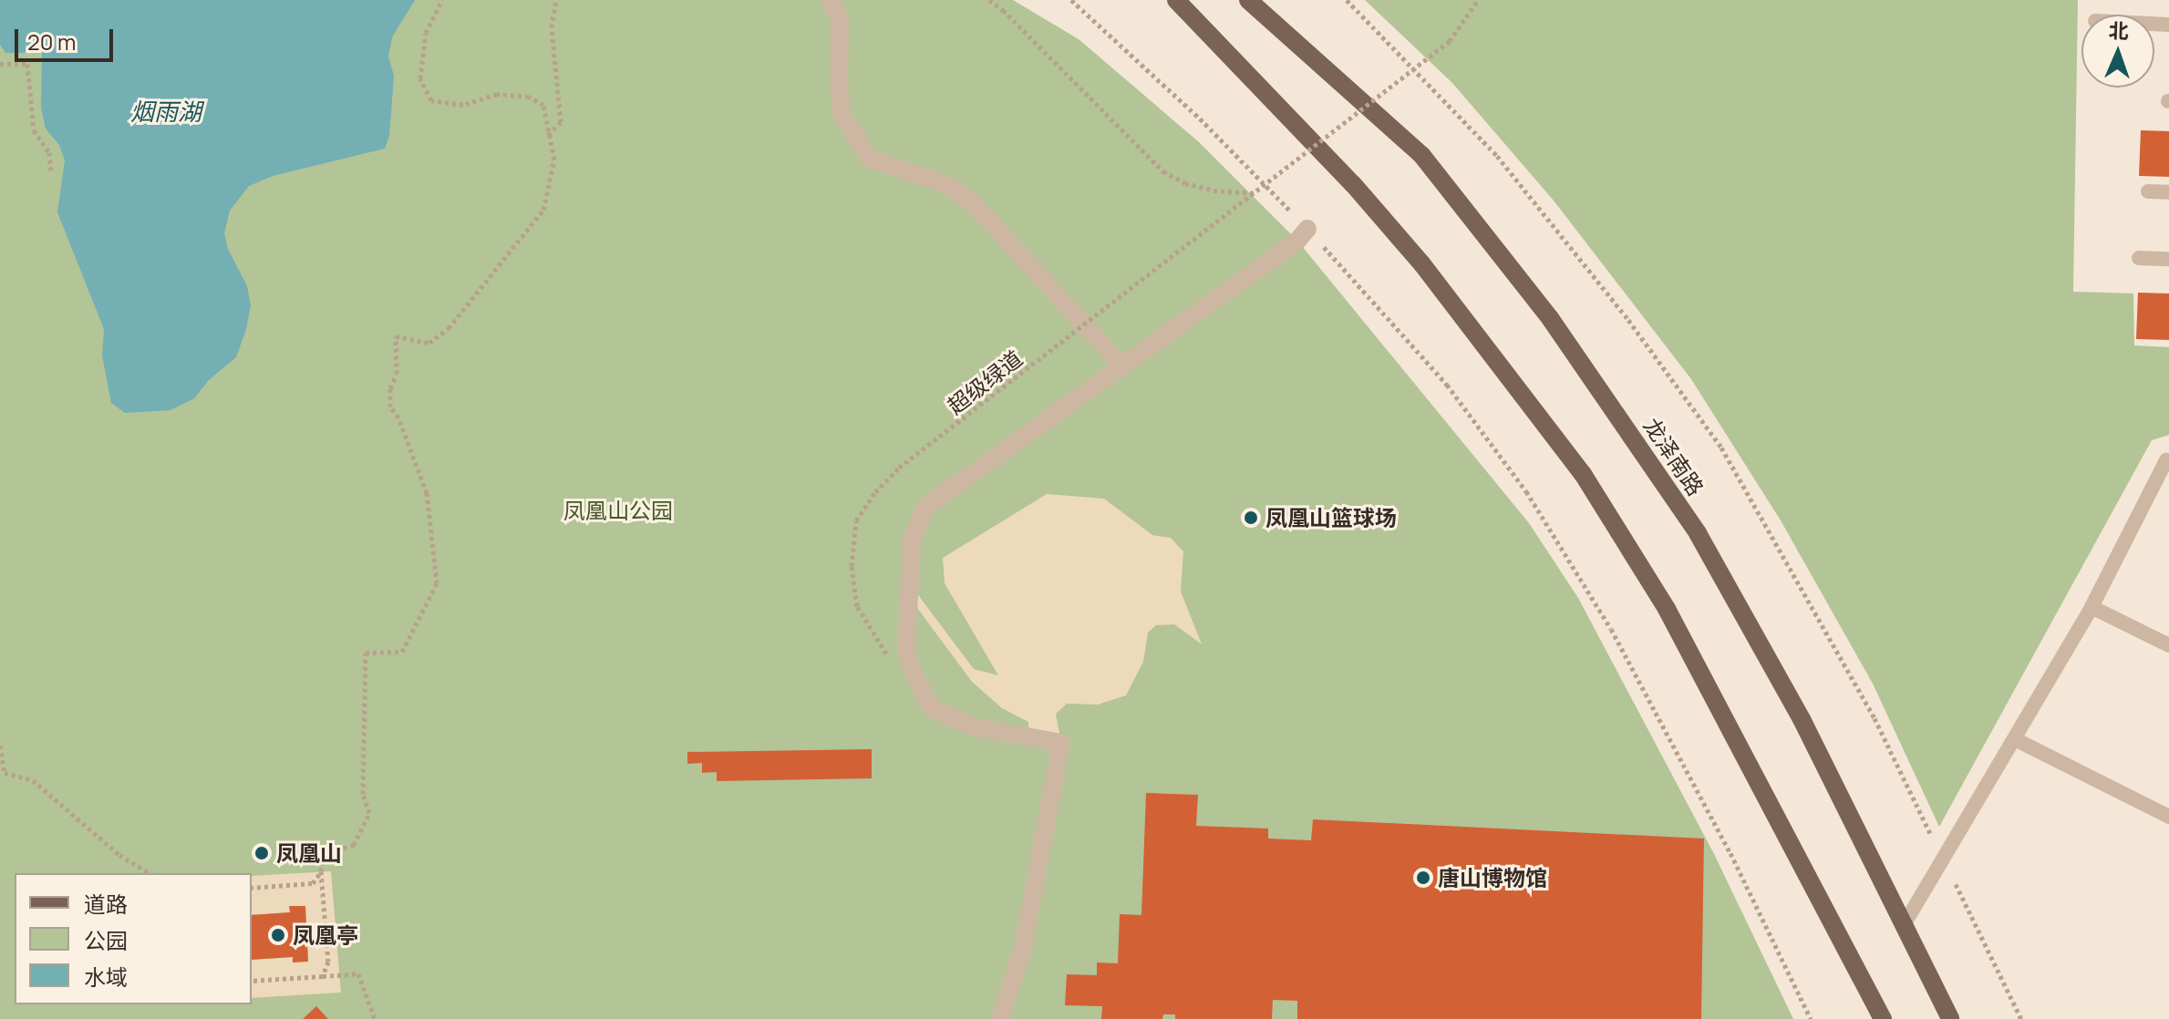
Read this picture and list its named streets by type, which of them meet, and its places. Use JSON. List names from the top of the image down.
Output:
{
  "streets": {
    "main road": ["龙泽南路"],
    "path": ["超级绿道"]
  },
  "water": ["烟雨湖"],
  "parks": ["凤凰山公园"],
  "places": [
    "凤凰山篮球场",
    "凤凰山",
    "唐山博物馆",
    "凤凰亭"
  ],
  "legend": ["道路", "公园", "水域"],
  "scale_bar": "20 m",
  "north": "top"
}
